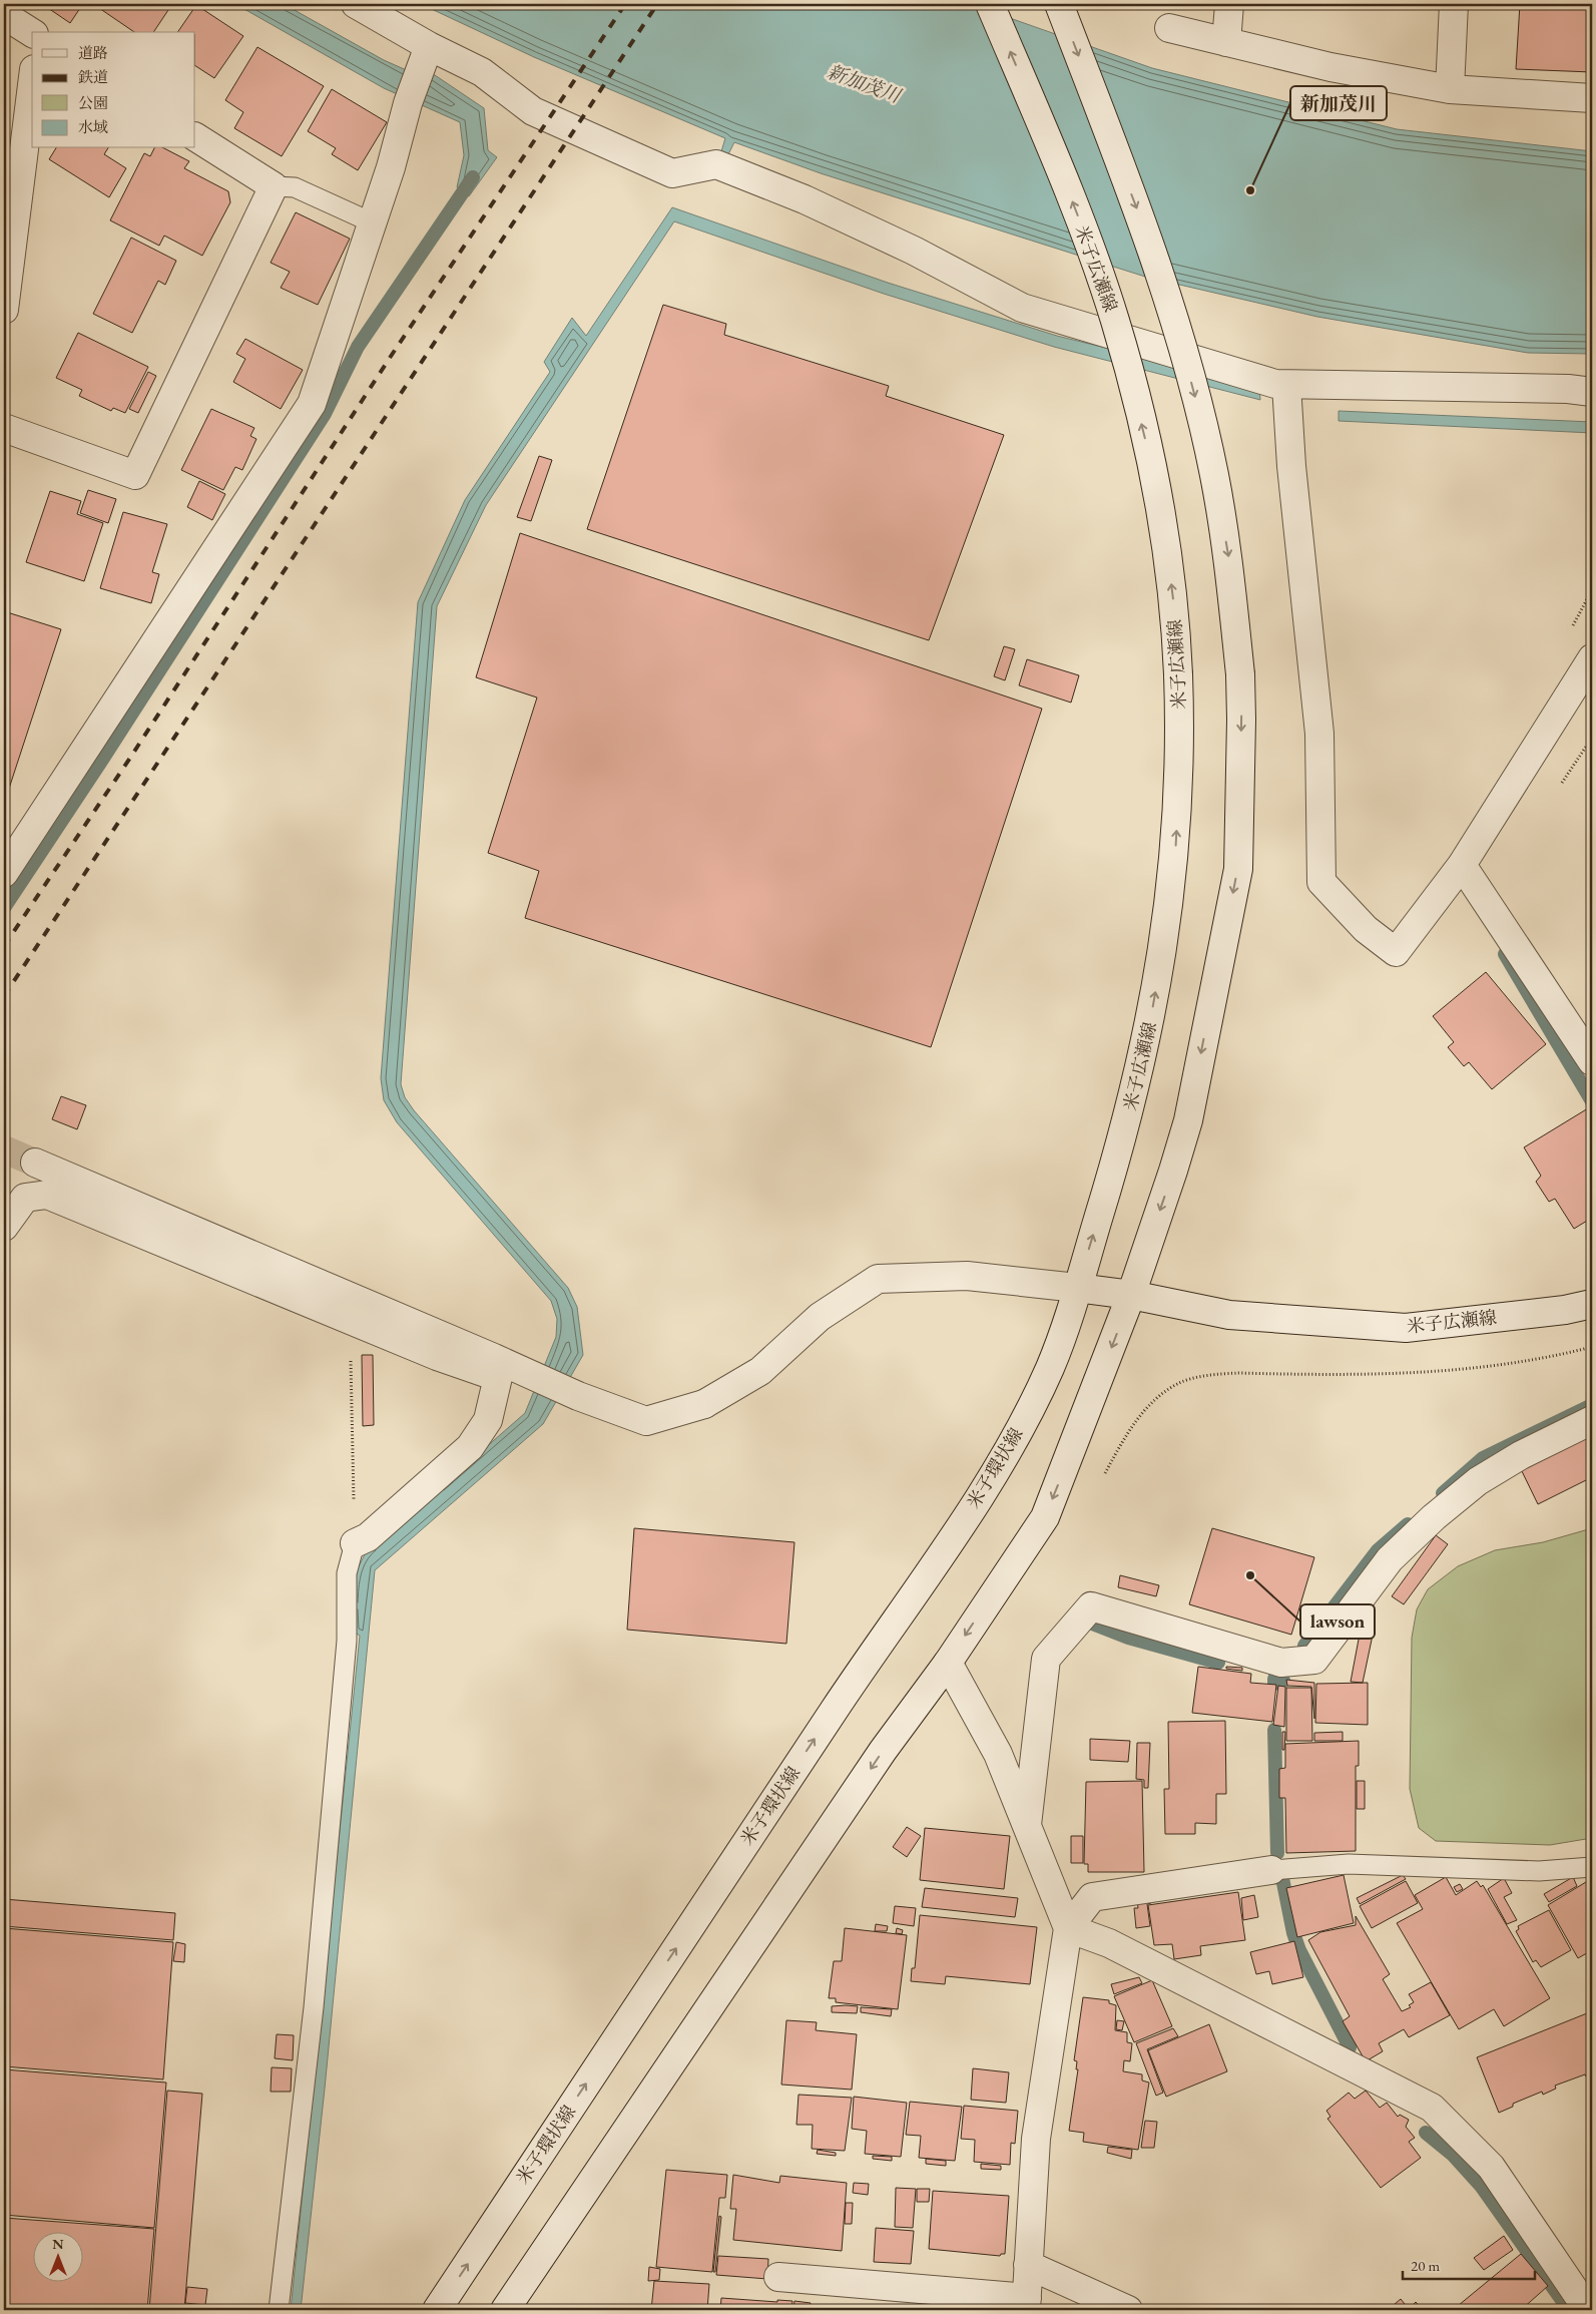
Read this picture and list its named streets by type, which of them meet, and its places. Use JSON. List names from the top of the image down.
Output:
{
  "streets": {
    "street": ["米子広瀬線", "米子環状線"]
  },
  "crossings": [
    ["米子広瀬線", "米子環状線"]
  ],
  "water": ["新加茂川"],
  "places": ["新加茂川", "lawson"],
  "legend": [
    "道路",
    "鉄道",
    "公園",
    "水域"
  ],
  "scale_bar": "20 m",
  "north": "top"
}
